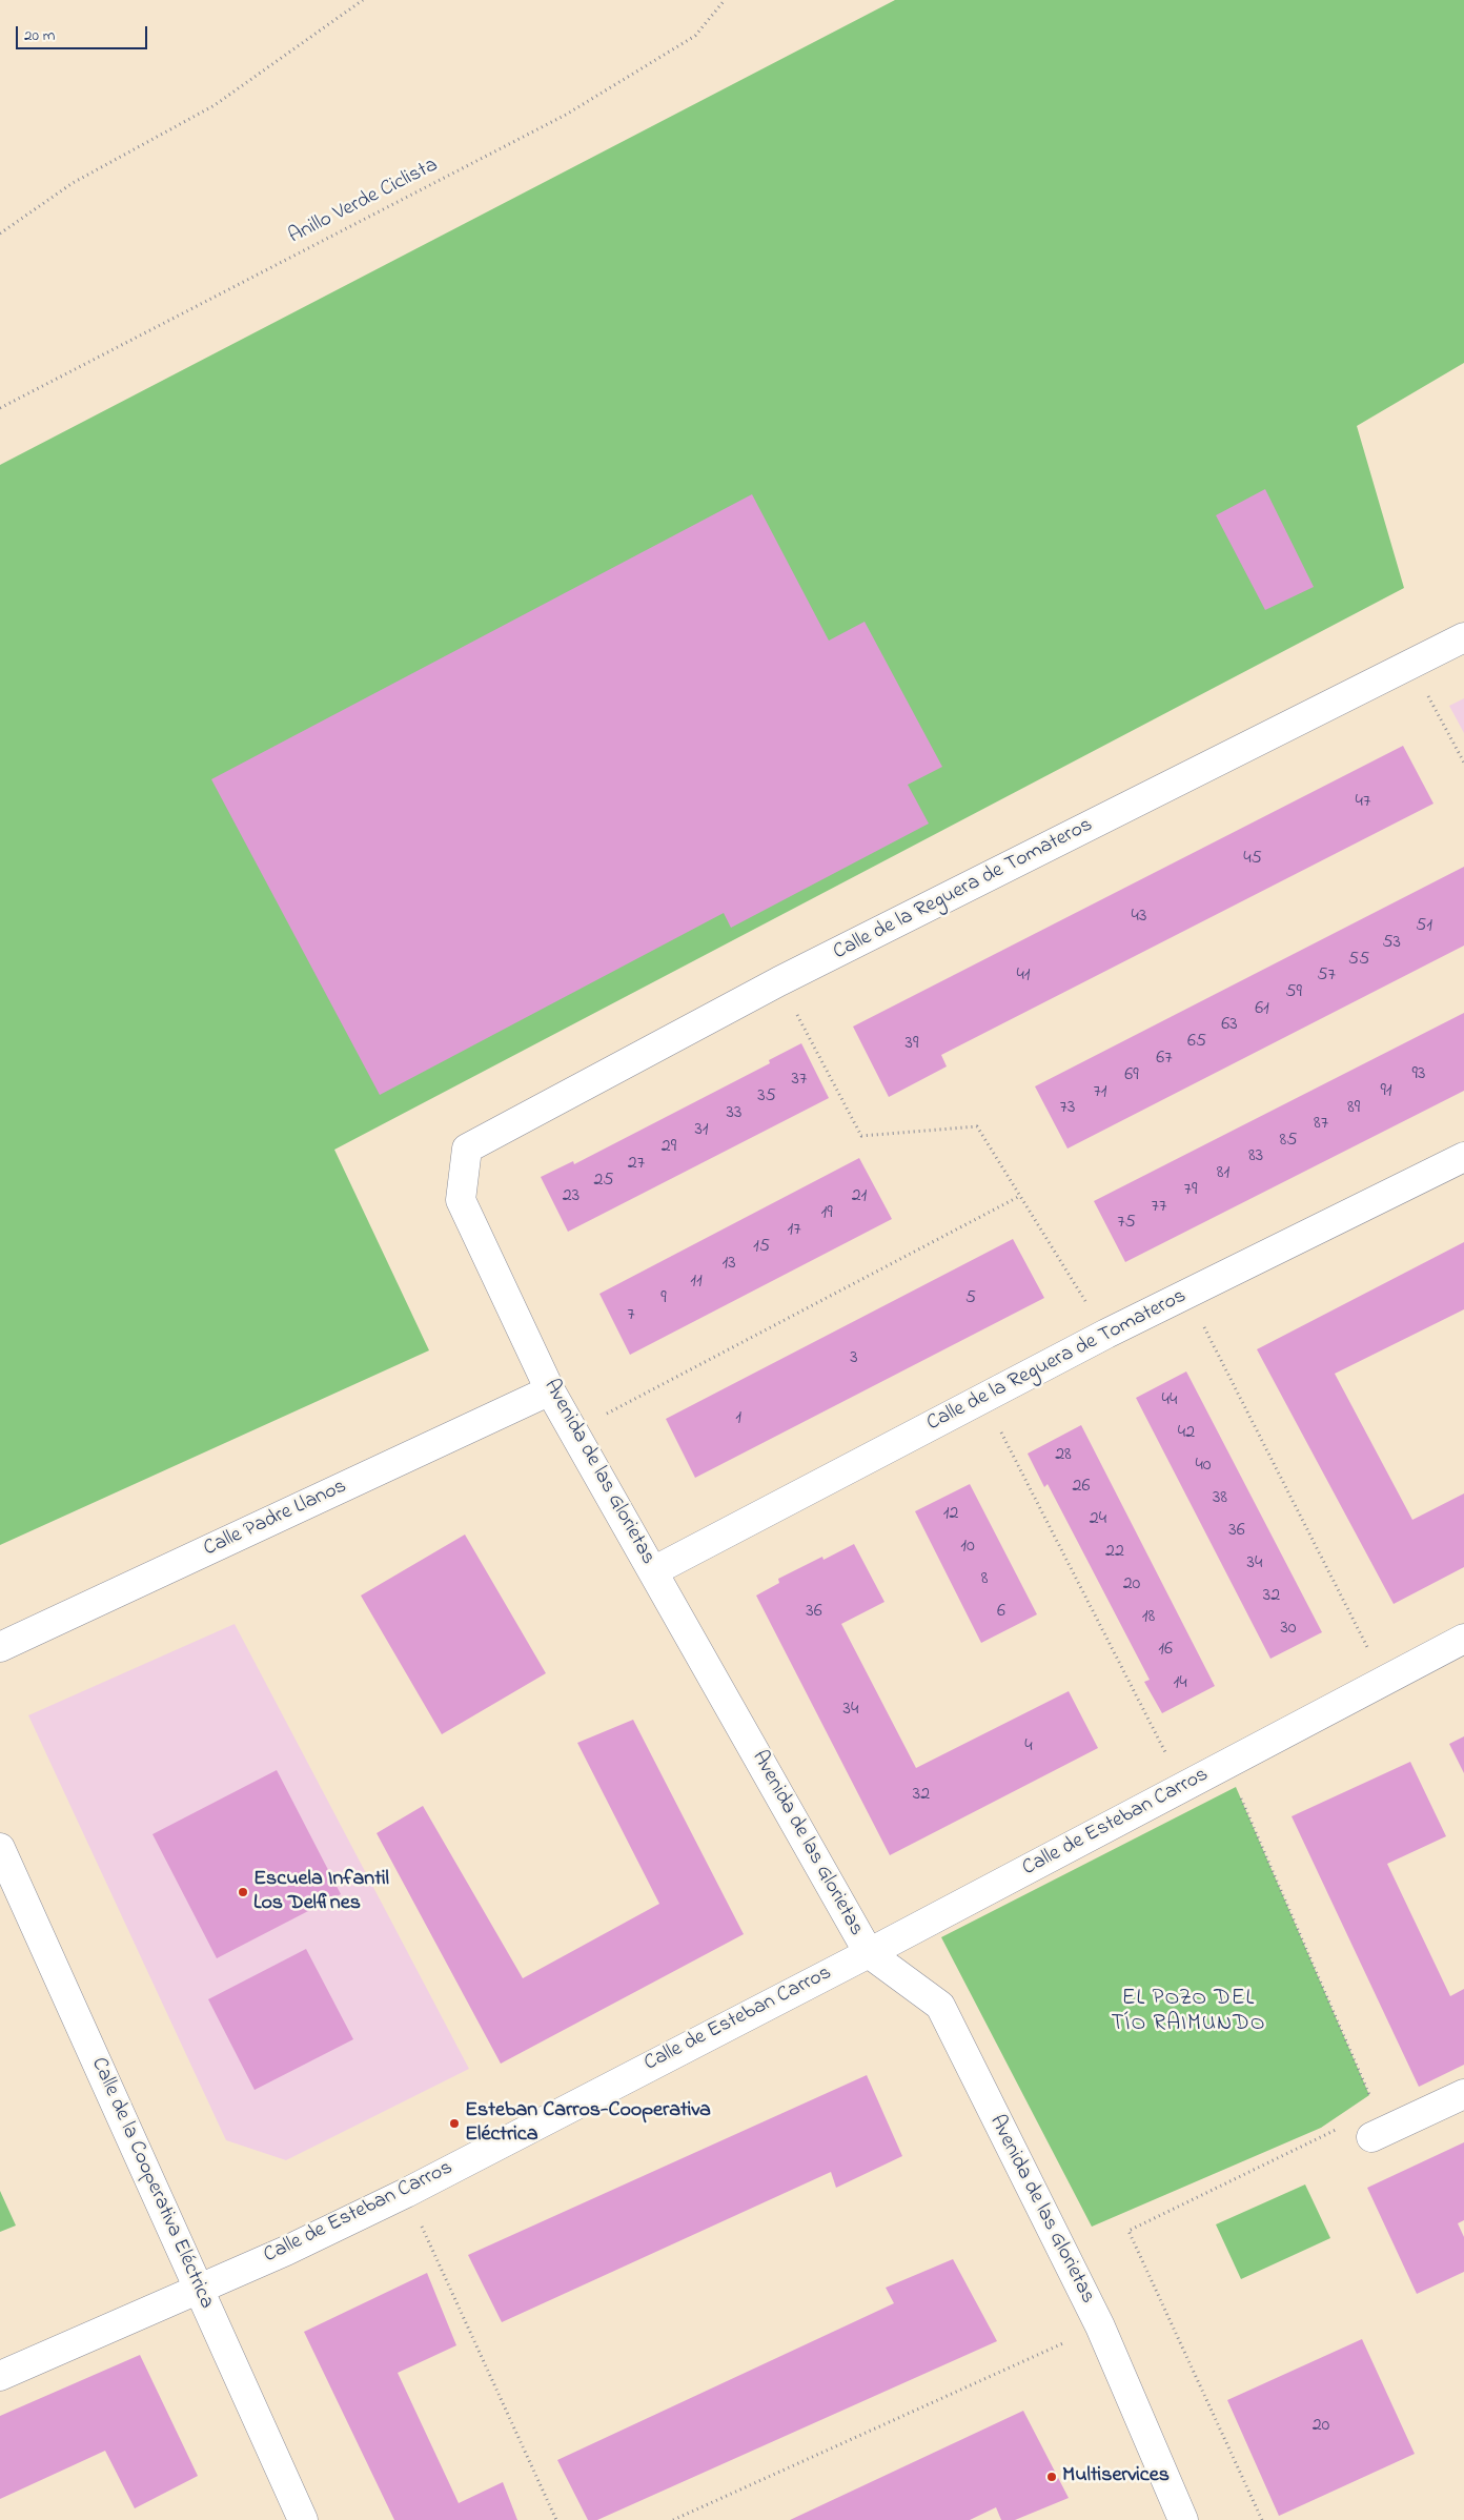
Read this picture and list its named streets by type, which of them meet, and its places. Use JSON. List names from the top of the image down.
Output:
{
  "streets": {
    "street": [
      "Calle de la Reguera de Tomateros",
      "Avenida de las Glorietas",
      "Calle Padre Llanos",
      "Calle de Esteban Carros",
      "Calle de la Cooperativa Eléctrica"
    ],
    "path": ["Anillo Verde Ciclista"]
  },
  "crossings": [
    ["Calle de la Reguera de Tomateros", "Avenida de las Glorietas"],
    ["Avenida de las Glorietas", "Calle Padre Llanos"],
    ["Avenida de las Glorietas", "Calle de Esteban Carros"],
    ["Calle de Esteban Carros", "Calle de la Cooperativa Eléctrica"]
  ],
  "districts": ["EL POZO DEL TÍO RAIMUNDO"],
  "places": ["Escuela Infantil Los Delfines", "Esteban Carros-Cooperativa Eléctrica", "Multiservices"],
  "house_numbers": [
    "47",
    "45",
    "43",
    "51",
    "53",
    "55",
    "41",
    "57",
    "59",
    "61",
    "63",
    "65",
    "39",
    "67",
    "93",
    "69",
    "37",
    "91",
    "71",
    "35",
    "73",
    "89",
    "33",
    "87",
    "31",
    "85",
    "29",
    "83",
    "27",
    "81",
    "25",
    "79",
    "23",
    "21",
    "77",
    "19",
    "75",
    "17",
    "15",
    "13",
    "11",
    "9",
    "5",
    "7",
    "3",
    "44",
    "1",
    "42",
    "28",
    "40",
    "26",
    "38",
    "12",
    "24",
    "36",
    "10",
    "22",
    "34",
    "8",
    "20",
    "32",
    "36",
    "6",
    "18",
    "30",
    "16",
    "14",
    "34",
    "4",
    "32",
    "20"
  ],
  "scale_bar": "20 m"
}
